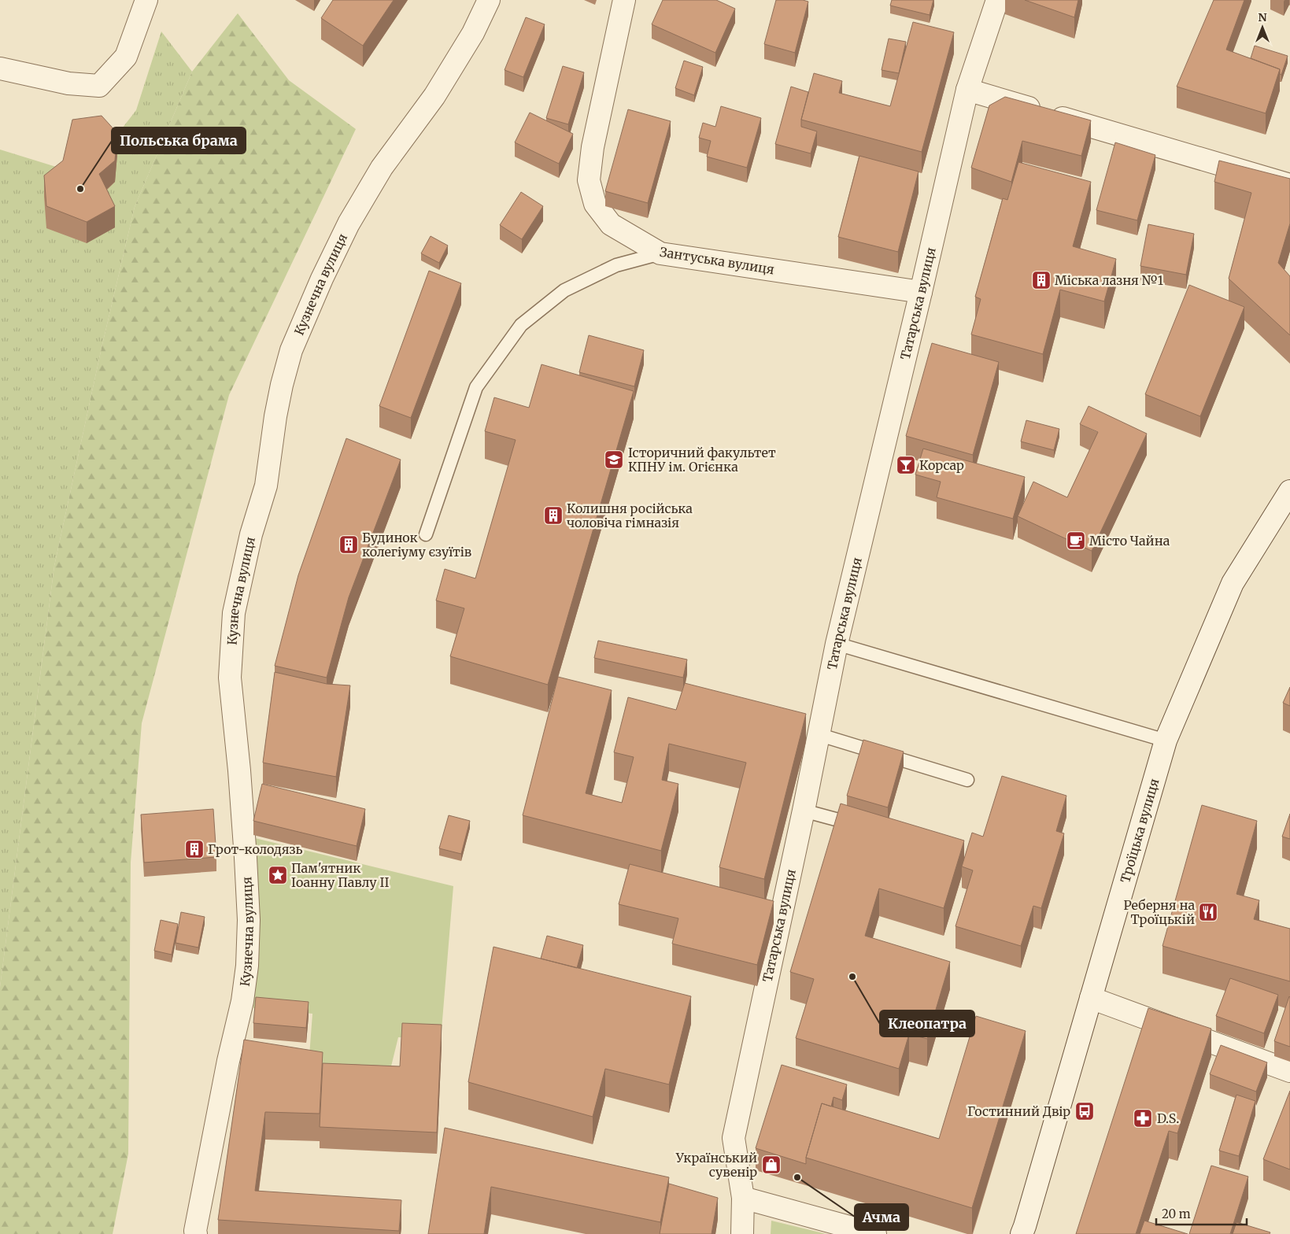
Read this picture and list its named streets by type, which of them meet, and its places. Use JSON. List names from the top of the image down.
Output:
{
  "streets": {
    "street": [
      "Зантуська вулиця",
      "Кузнечна вулиця",
      "Татарська вулиця",
      "Троїцька вулиця"
    ]
  },
  "crossings": [
    ["Зантуська вулиця", "Татарська вулиця"]
  ],
  "places": {
    "other": ["Польська брама", "Клеопатра", "Ачма"],
    "building": [
      "Міська лазня №1",
      "Колишня російська чоловіча гімназія",
      "Будинок колегіуму єзуїтів",
      "Грот-колодязь"
    ],
    "school or university": ["Історичний факультет КПНУ ім. Огієнка"],
    "bar": ["Корсар"],
    "cafe": ["Місто Чайна"],
    "place": ["Пам'ятник Iоанну Павлу II"],
    "restaurant": ["Реберня на Троїцькій"],
    "bus stop": ["Гостинний Двір"],
    "pharmacy": ["D.S."],
    "shop": ["Український сувенір"]
  },
  "scale_bar": "20 m",
  "north": "top"
}
